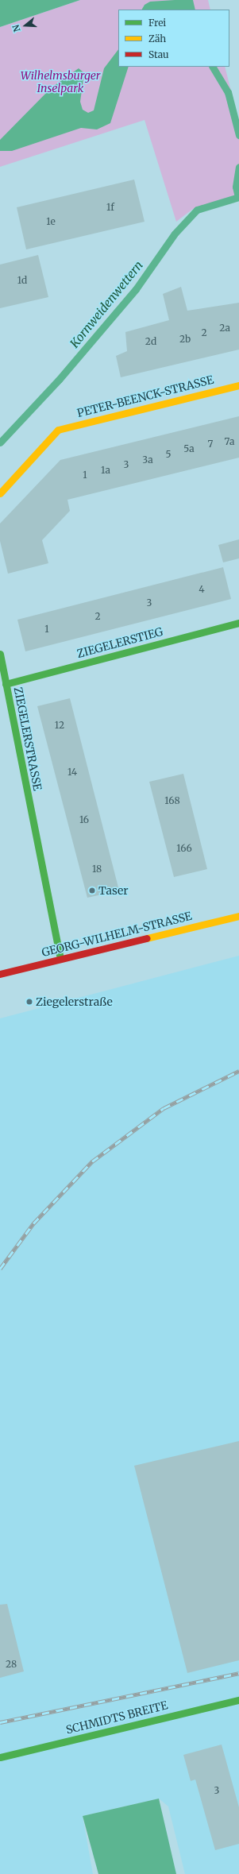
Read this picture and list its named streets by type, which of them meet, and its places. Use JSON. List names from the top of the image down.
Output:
{
  "streets": {
    "street": [
      "PETER-BEENCK-STRASSE",
      "ZIEGELERSTIEG",
      "ZIEGELERSTRASSE",
      "GEORG-WILHELM-STRASSE",
      "SCHMIDTS BREITE"
    ]
  },
  "crossings": [
    ["ZIEGELERSTIEG", "ZIEGELERSTRASSE"],
    ["ZIEGELERSTRASSE", "GEORG-WILHELM-STRASSE"]
  ],
  "water": ["Kornweidenwettern"],
  "parks": ["Wilhelmsburger Inselpark"],
  "places": ["Taser", "Ziegelerstraße"],
  "house_numbers": [
    "1f",
    "1e",
    "1d",
    "2a",
    "2",
    "2b",
    "2d",
    "7a",
    "7",
    "5a",
    "5",
    "3a",
    "3",
    "1a",
    "1",
    "4",
    "3",
    "2",
    "1",
    "12",
    "14",
    "168",
    "16",
    "166",
    "18",
    "28",
    "3"
  ],
  "legend": ["Frei", "Zäh", "Stau"],
  "north": "left"
}
